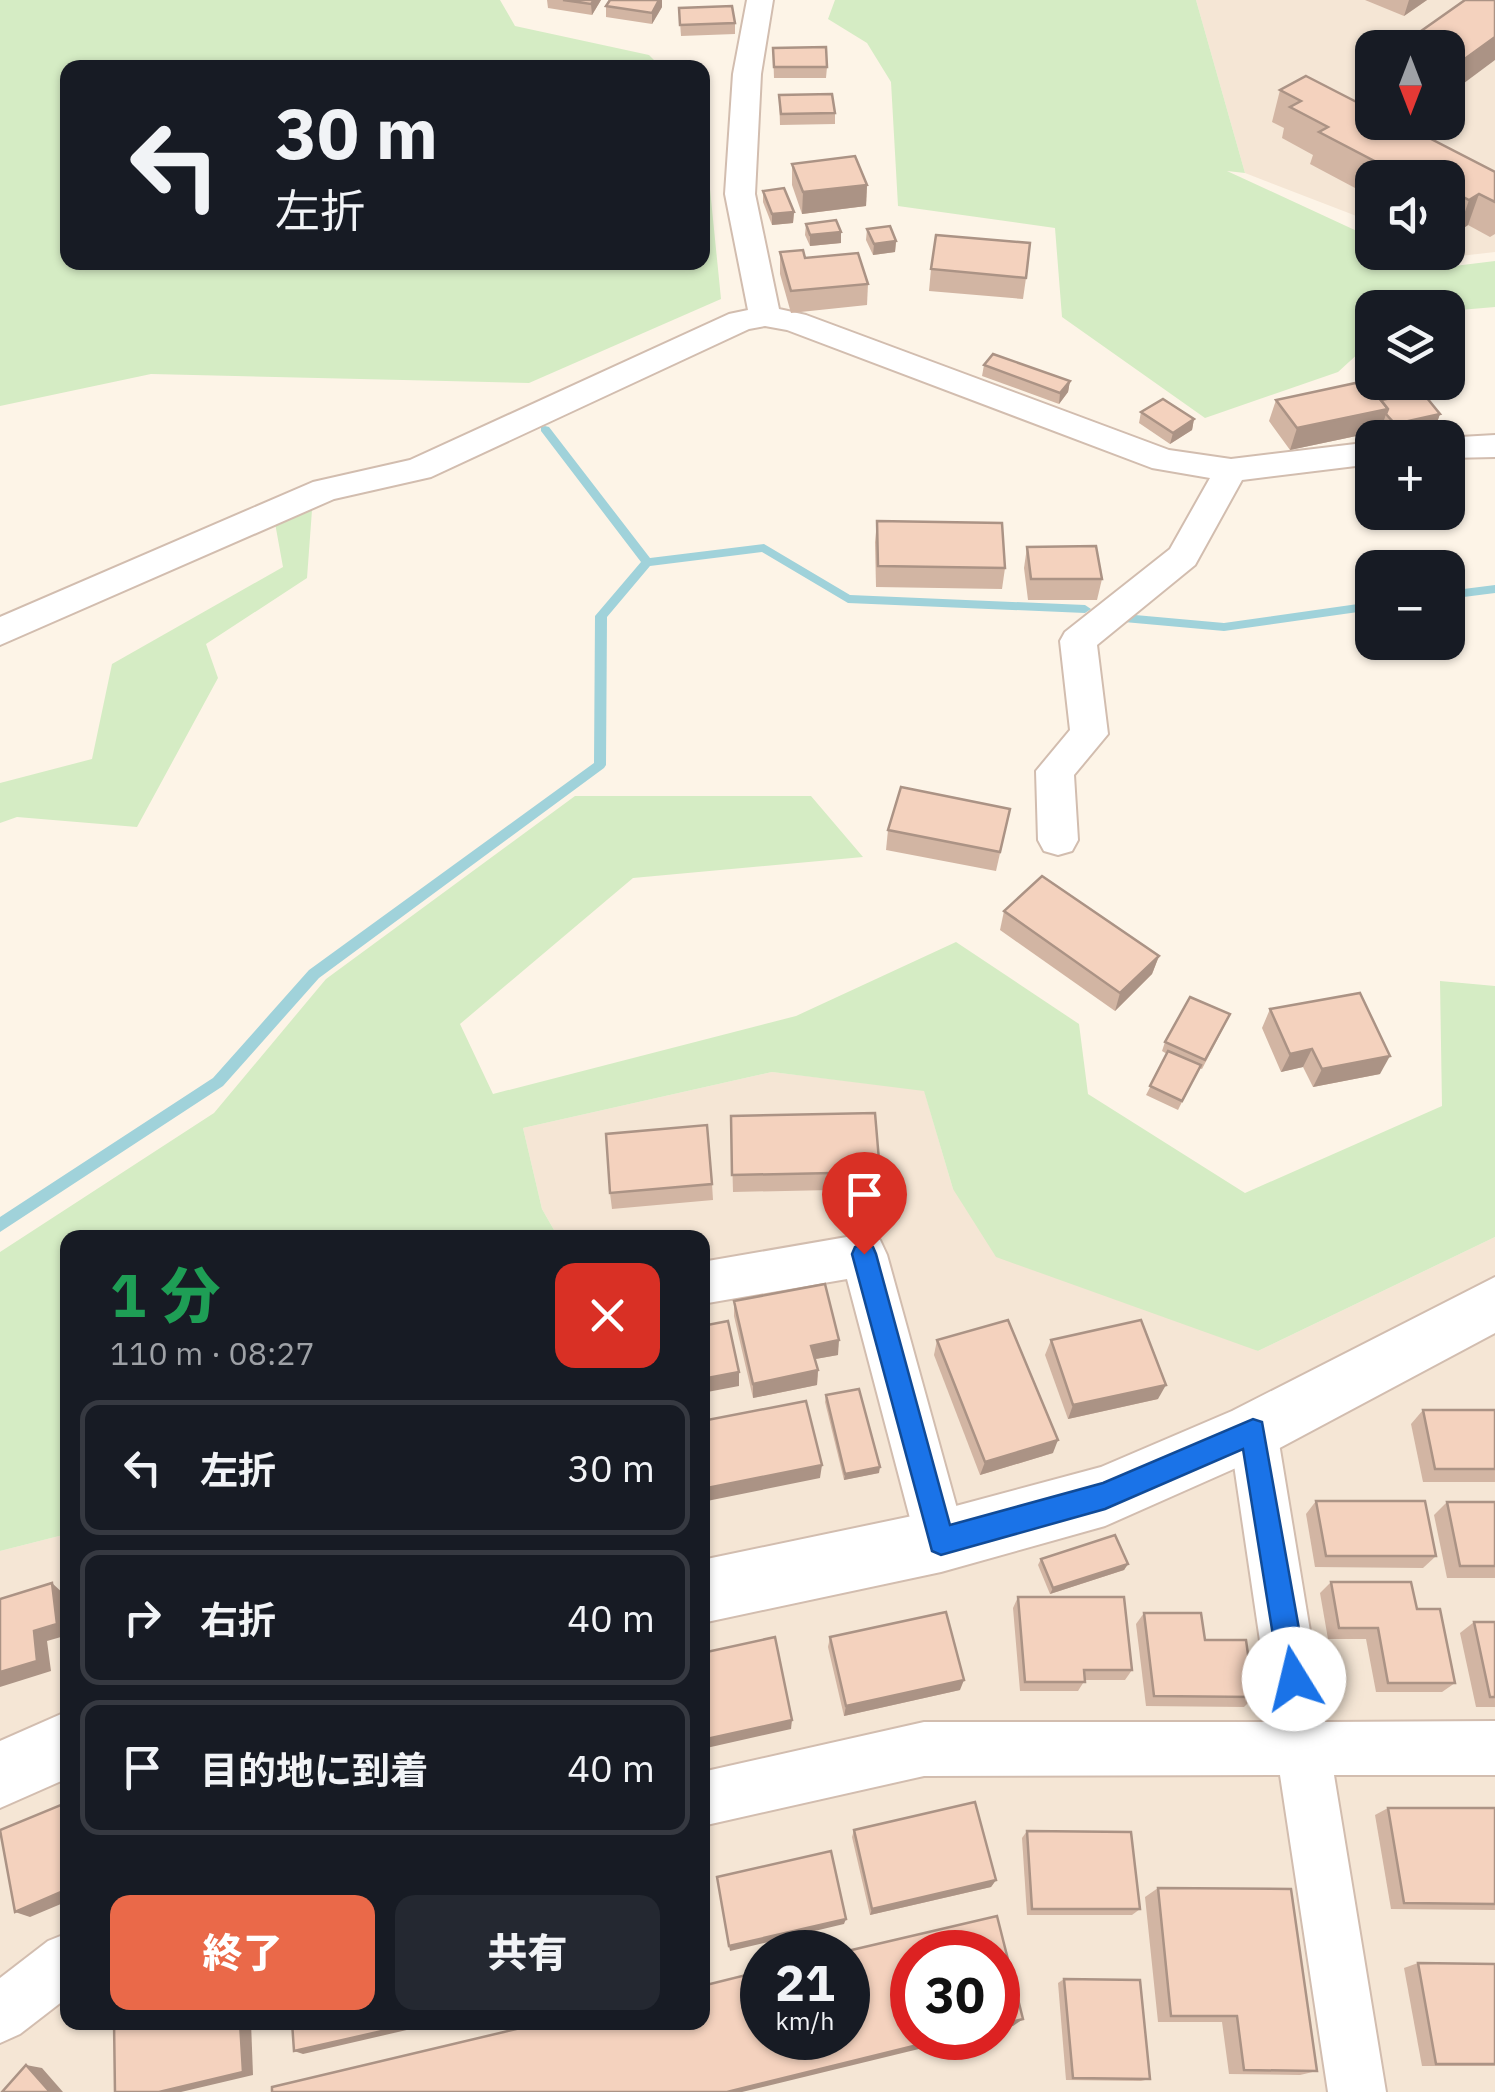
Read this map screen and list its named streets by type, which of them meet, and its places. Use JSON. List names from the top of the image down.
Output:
{
  "north": "bottom",
  "page": {
    "map_buttons": ["+", "−"],
    "turn": ["30 m", "左折"],
    "heading": ["1 分", "110 m · 08:27"],
    "list": [
      {
        "name": "左折",
        "value": "30 m"
      },
      {
        "name": "右折",
        "value": "40 m"
      },
      {
        "name": "目的地に到着",
        "value": "40 m"
      }
    ],
    "buttons": ["終了", "共有"],
    "speed": "21 km/h",
    "limit": "30"
  }
}
